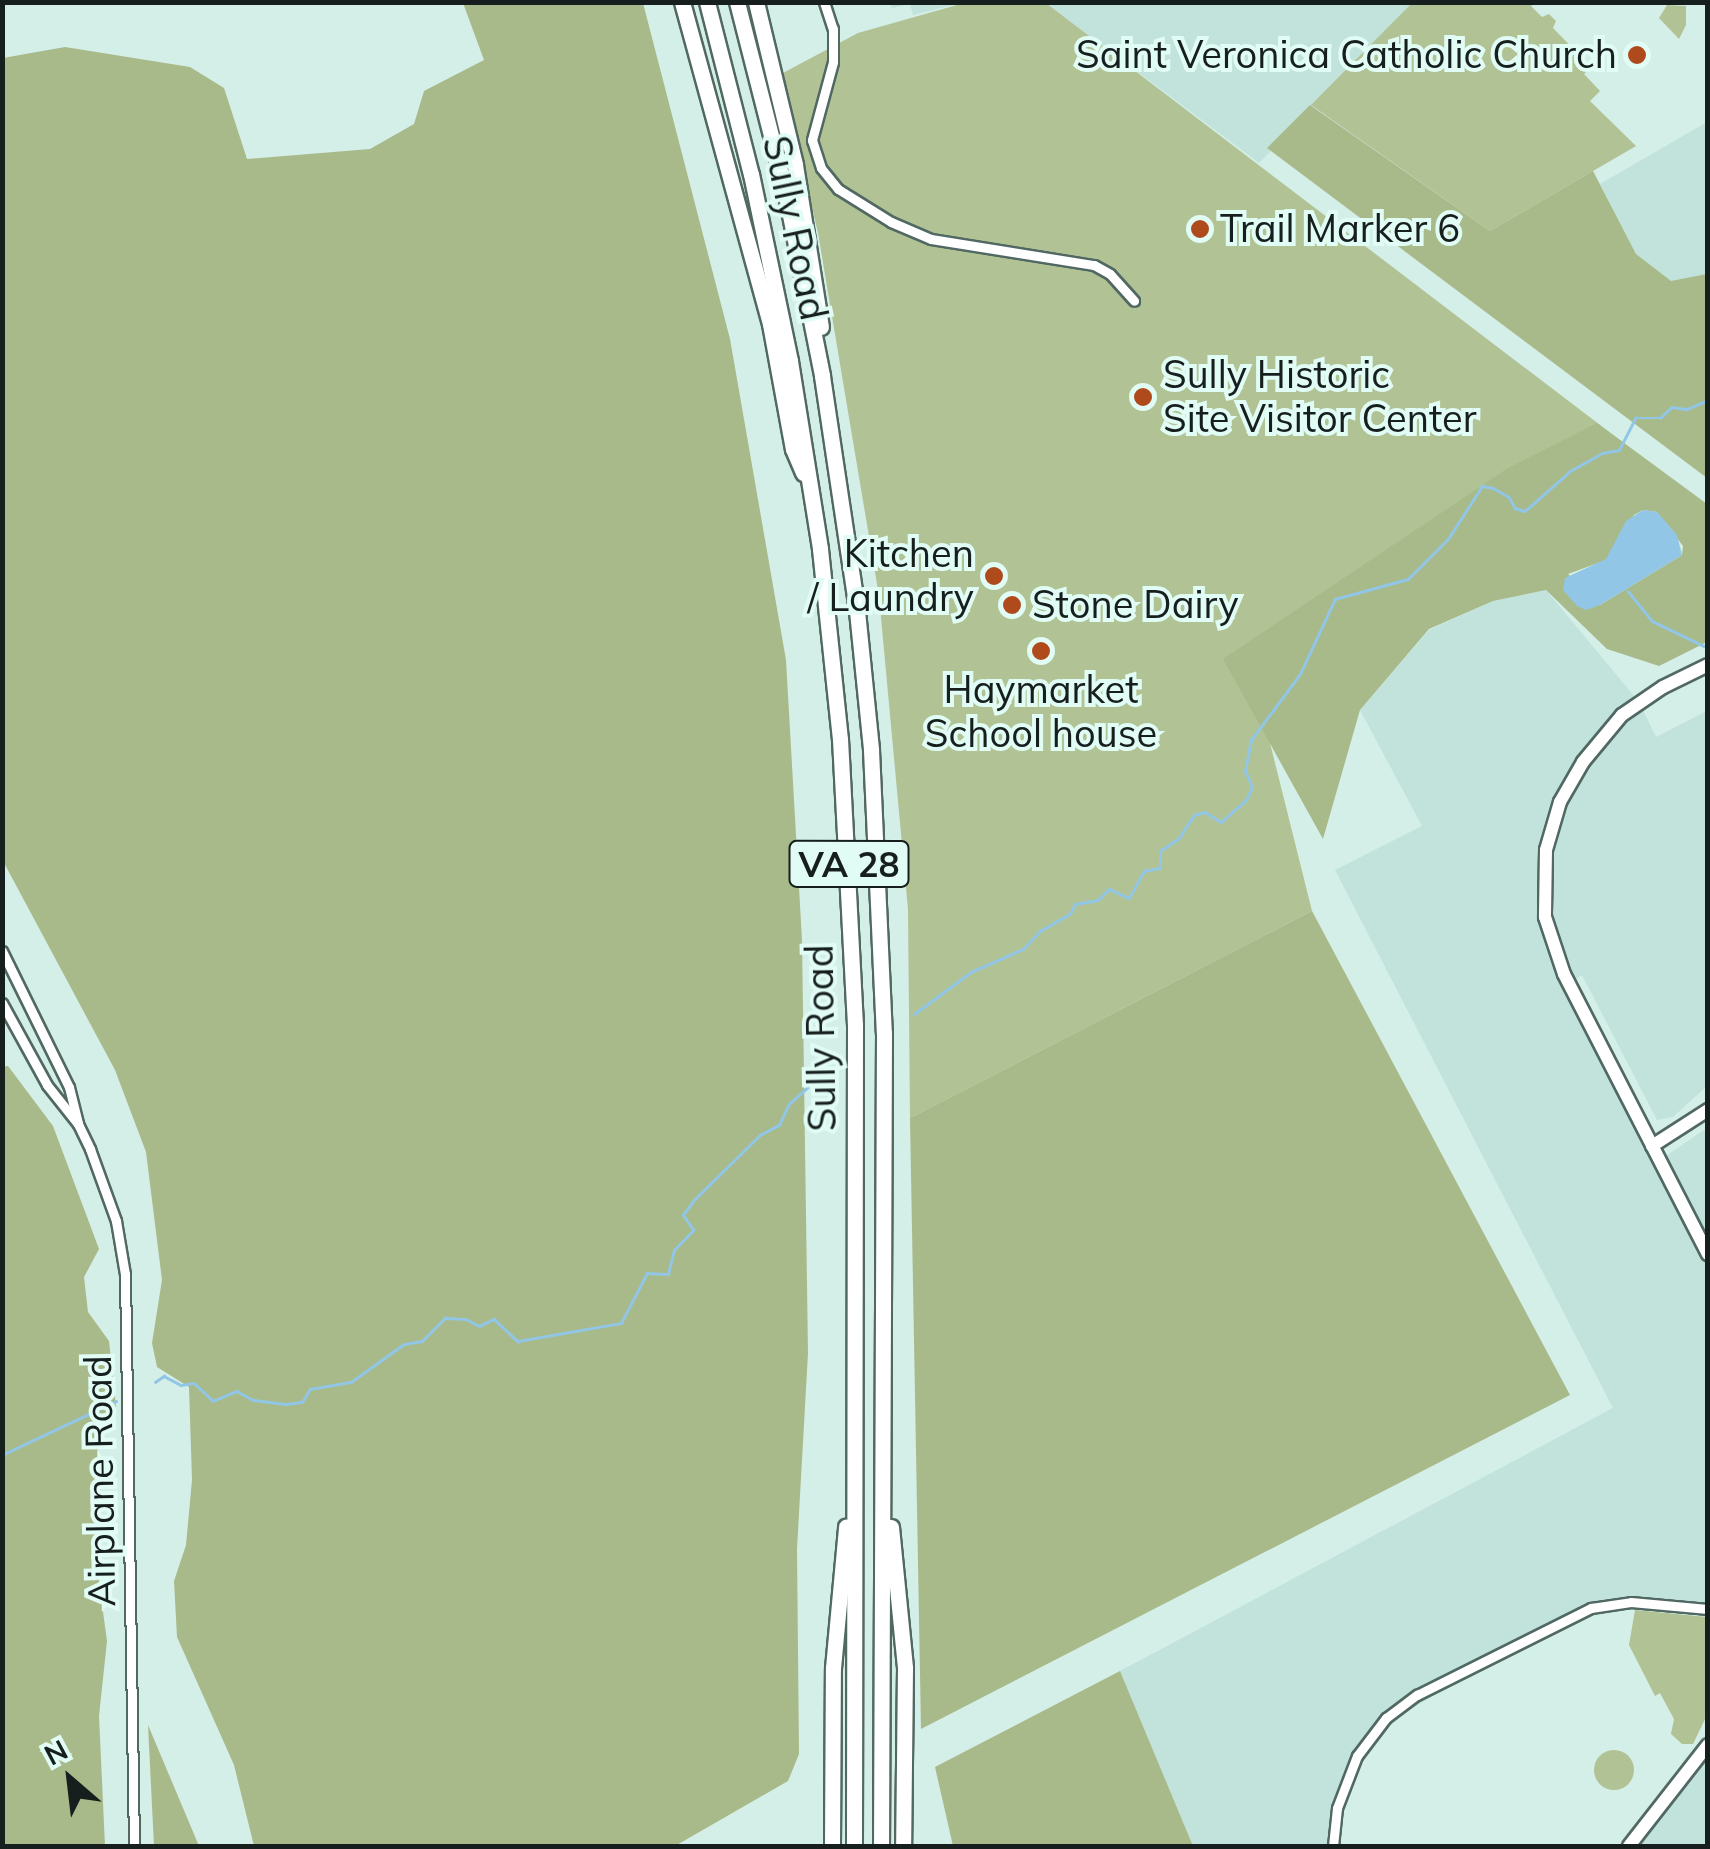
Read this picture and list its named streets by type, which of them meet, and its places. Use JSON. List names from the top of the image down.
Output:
{
  "streets": {
    "highway": ["Sully Road", "VA 28"],
    "street": ["Airplane Road"]
  },
  "places": [
    "Saint Veronica Catholic Church",
    "Trail Marker 6",
    "Sully Historic Site Visitor Center",
    "Kitchen / Laundry",
    "Stone Dairy",
    "Haymarket School house"
  ],
  "north": "top left"
}
